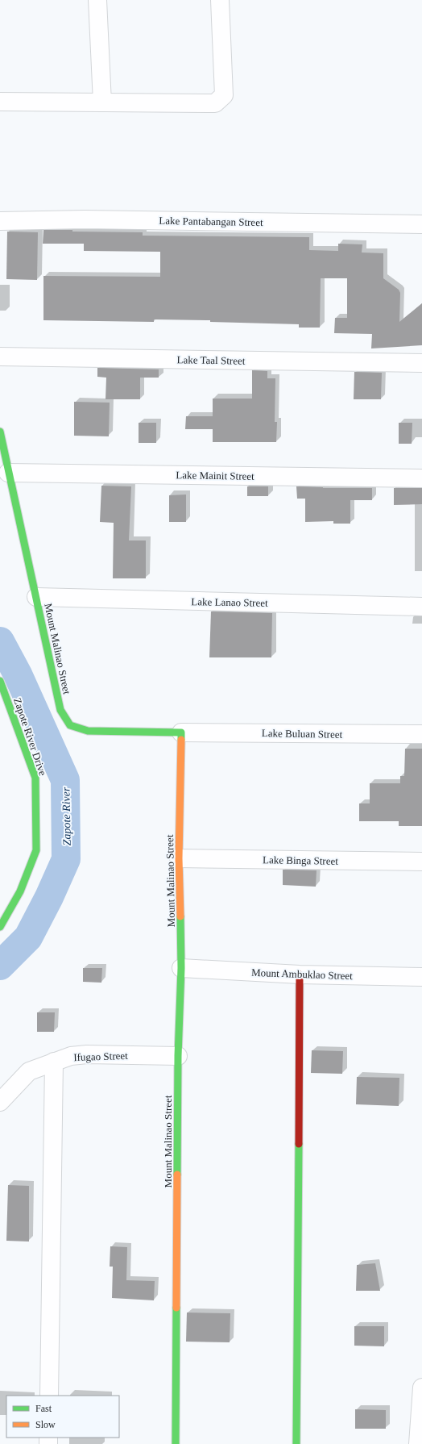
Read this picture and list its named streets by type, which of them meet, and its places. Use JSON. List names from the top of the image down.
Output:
{
  "streets": {
    "street": [
      "Lake Pantabangan Street",
      "Lake Taal Street",
      "Lake Mainit Street",
      "Lake Lanao Street",
      "Mount Malinao Street",
      "Lake Buluan Street",
      "Zapote River Drive",
      "Lake Binga Street",
      "Mount Ambuklao Street",
      "Ifugao Street"
    ]
  },
  "crossings": [
    ["Lake Mainit Street", "Mount Malinao Street"],
    ["Lake Lanao Street", "Mount Malinao Street"],
    ["Mount Malinao Street", "Lake Buluan Street"],
    ["Mount Malinao Street", "Lake Binga Street"],
    ["Mount Malinao Street", "Mount Ambuklao Street"],
    ["Mount Malinao Street", "Ifugao Street"]
  ],
  "water": ["Zapote River"],
  "legend": ["Fast", "Slow"]
}
